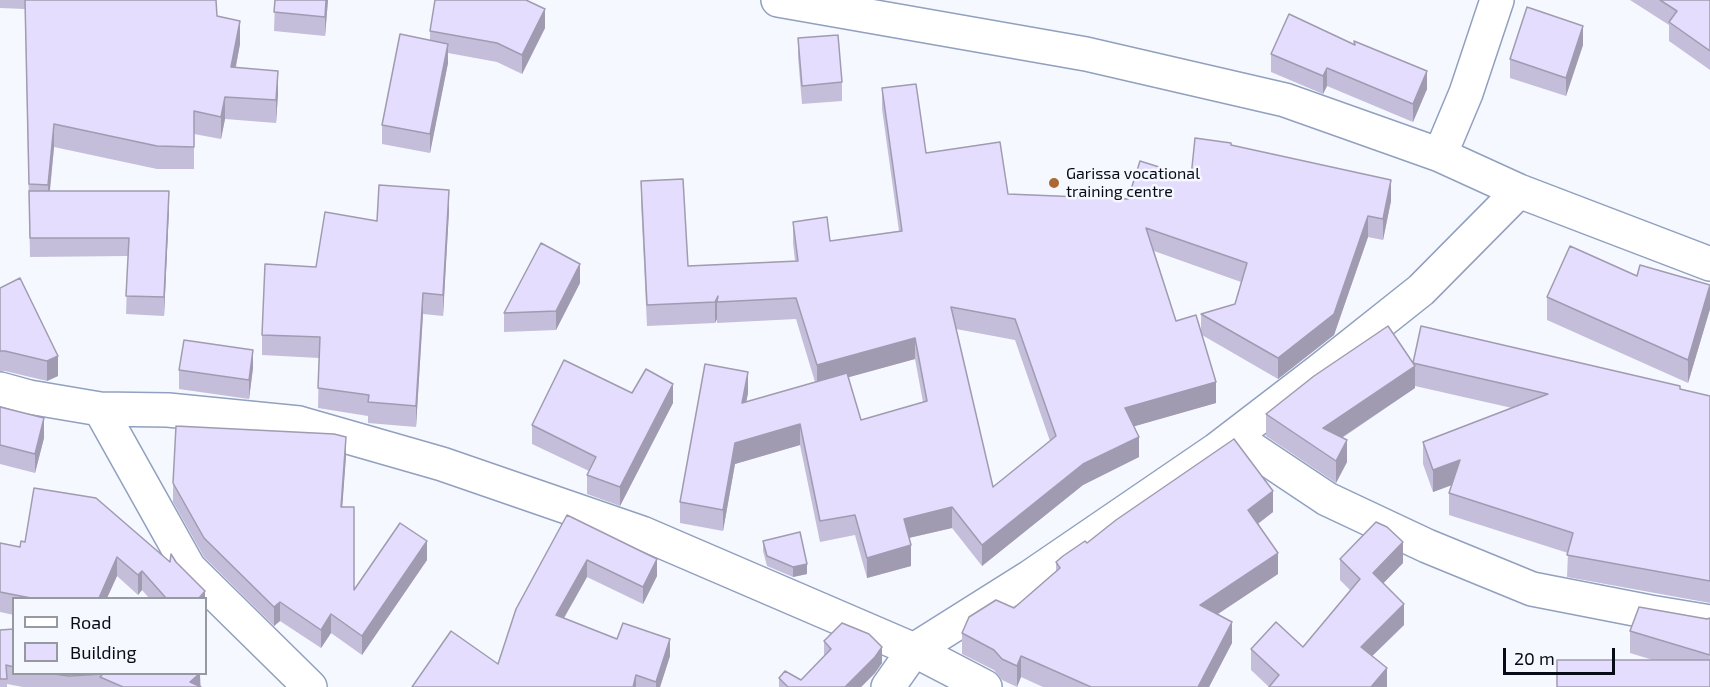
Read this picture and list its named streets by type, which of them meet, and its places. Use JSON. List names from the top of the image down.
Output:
{
  "places": ["Garissa vocational training centre"],
  "legend": ["Road", "Building"],
  "scale_bar": "20 m"
}
